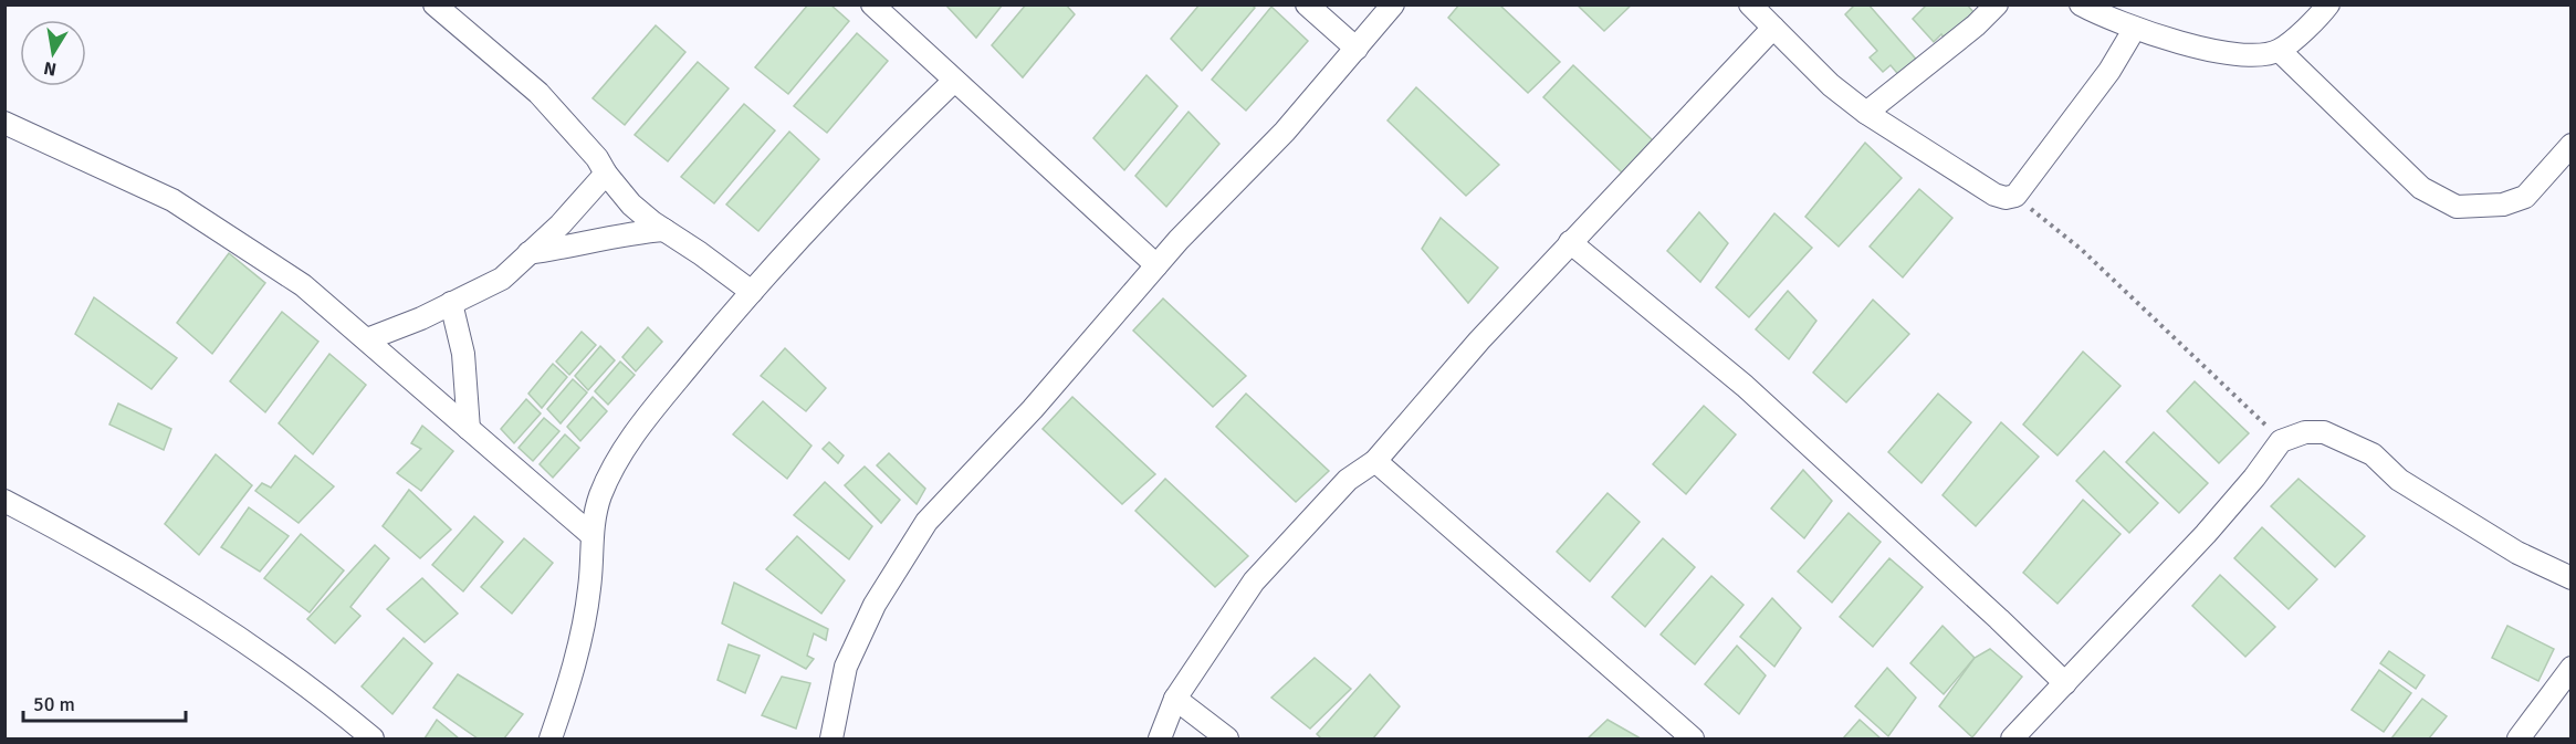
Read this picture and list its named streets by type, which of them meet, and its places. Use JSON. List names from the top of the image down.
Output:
{
  "scale_bar": "50 m",
  "north": "bottom"
}
